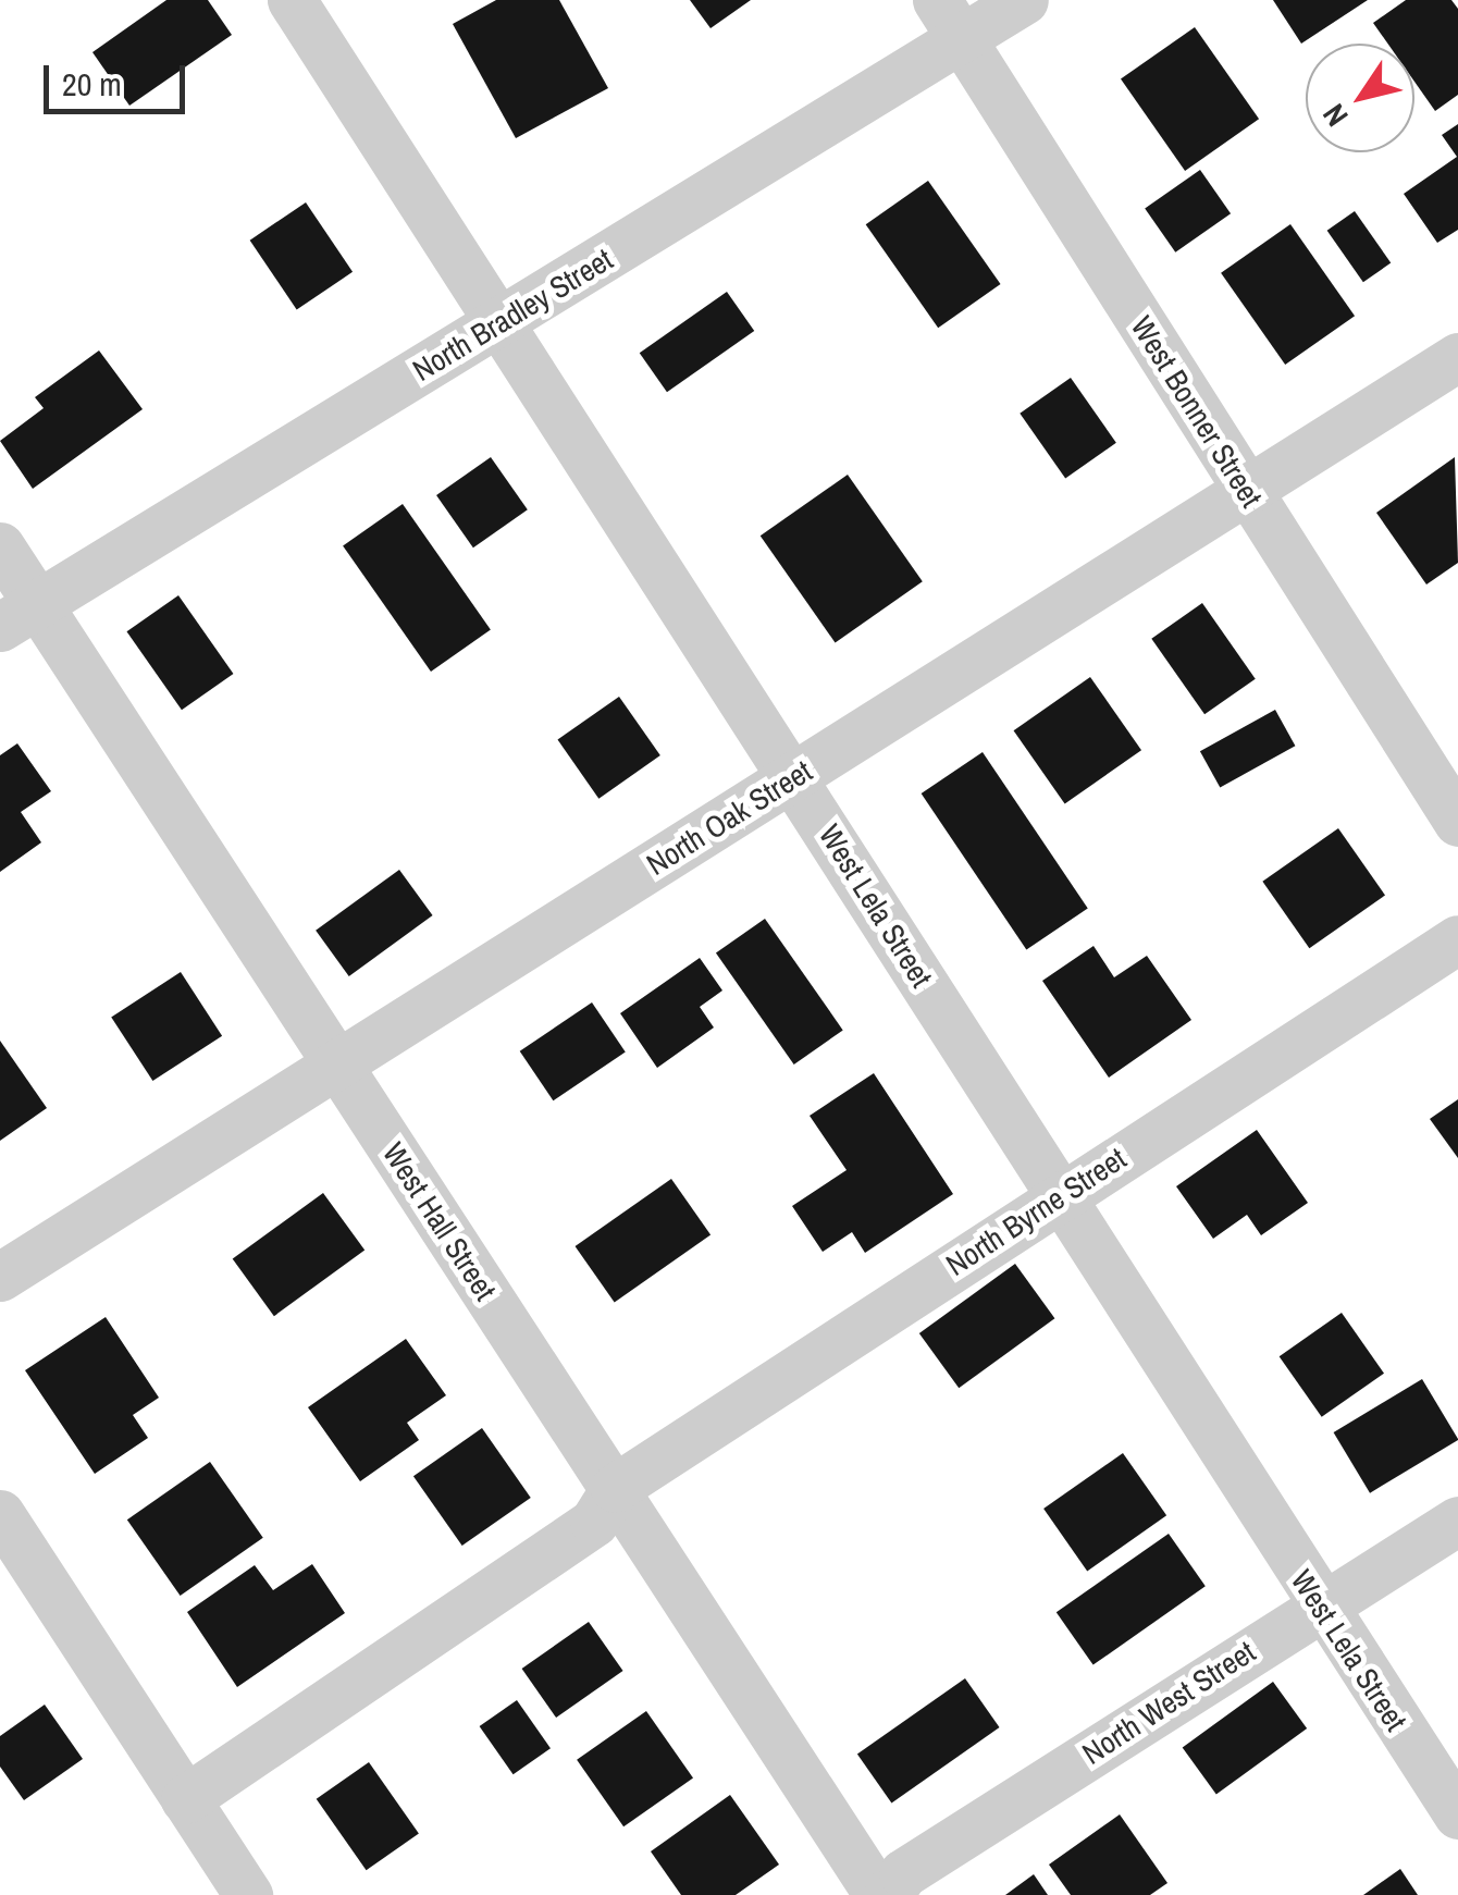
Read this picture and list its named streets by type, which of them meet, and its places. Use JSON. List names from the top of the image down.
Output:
{
  "streets": {
    "street": [
      "North Bradley Street",
      "West Bonner Street",
      "North Oak Street",
      "West Lela Street",
      "North Byrne Street",
      "West Hall Street",
      "North West Street"
    ]
  },
  "crossings": [
    ["North Bradley Street", "West Bonner Street"],
    ["North Bradley Street", "West Lela Street"],
    ["North Bradley Street", "West Hall Street"],
    ["West Bonner Street", "North Oak Street"],
    ["North Oak Street", "West Lela Street"],
    ["North Oak Street", "West Hall Street"],
    ["West Lela Street", "North Byrne Street"],
    ["West Lela Street", "North West Street"],
    ["North Byrne Street", "West Hall Street"]
  ],
  "scale_bar": "20 m",
  "north": "bottom left"
}
